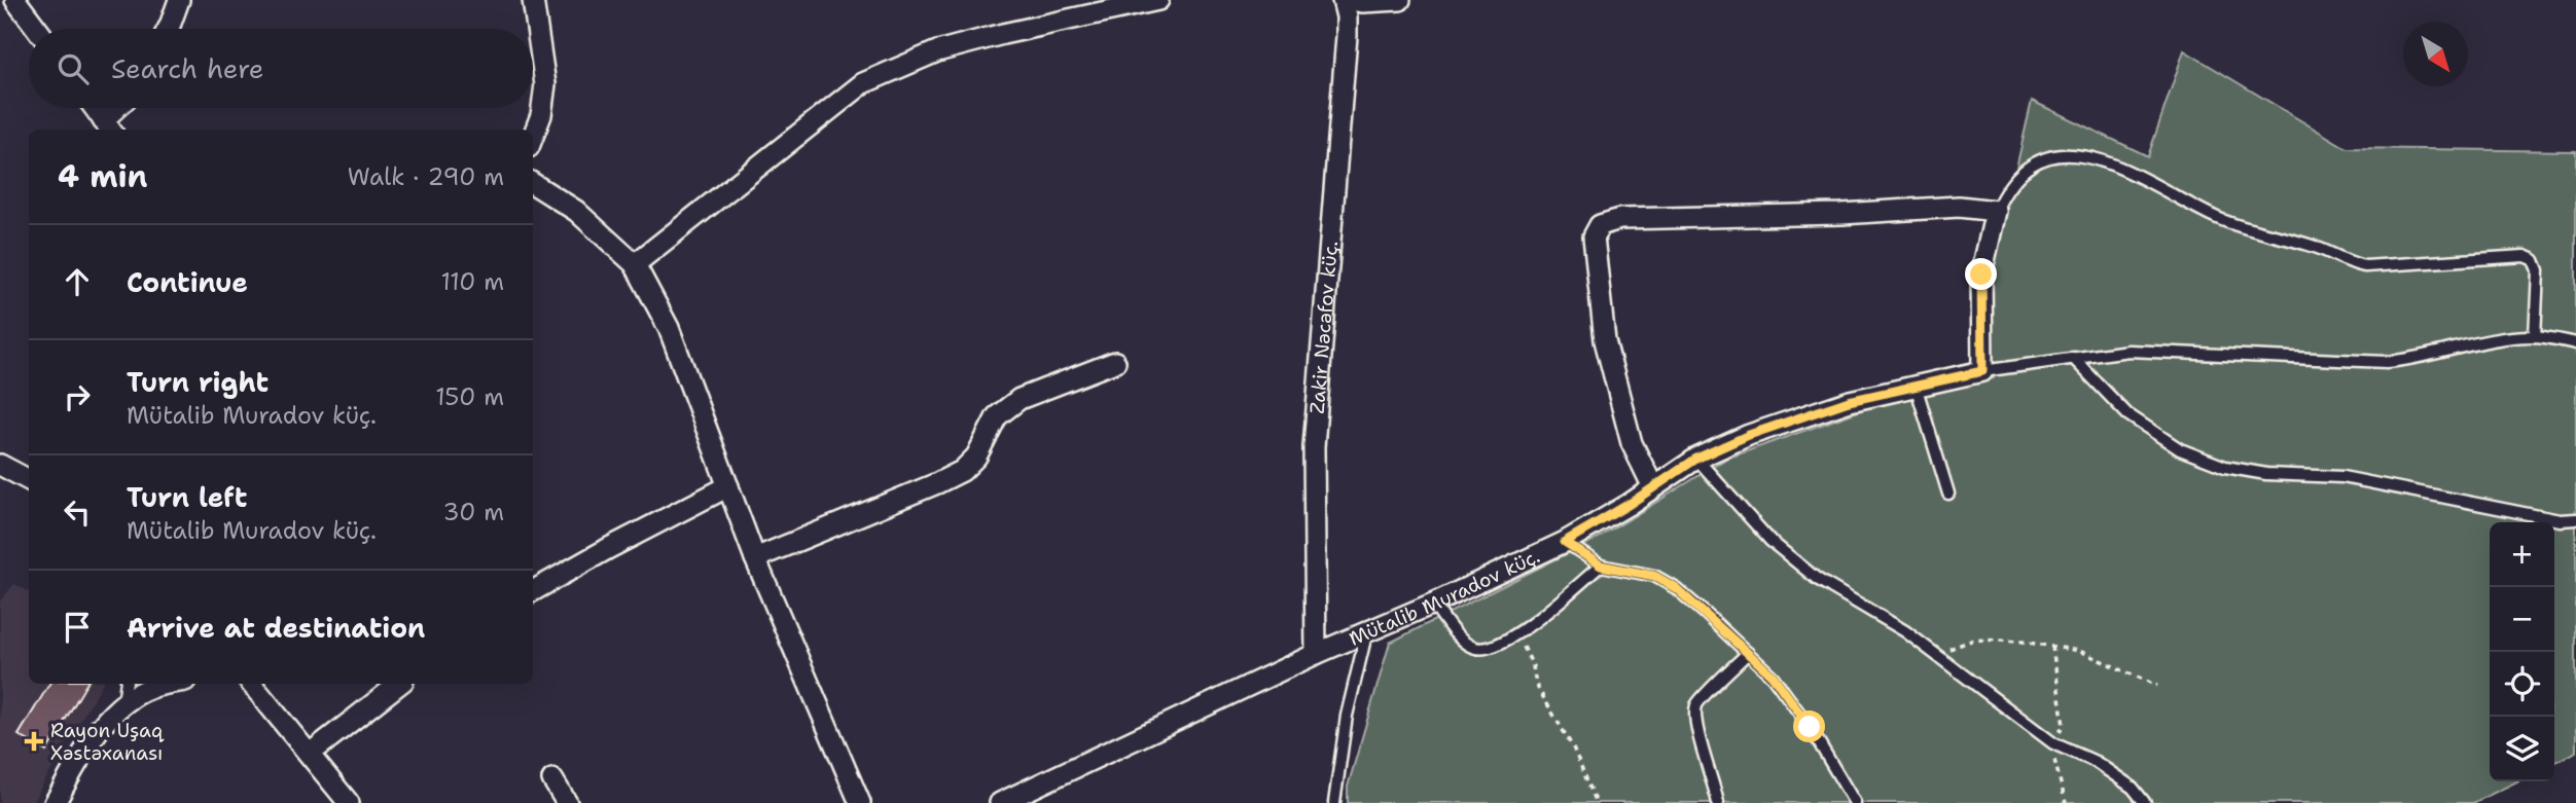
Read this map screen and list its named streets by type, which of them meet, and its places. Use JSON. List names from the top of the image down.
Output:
{
  "streets": {
    "street": ["Zakir Nəcəfov küç.", "Mütalib Muradov küç."]
  },
  "crossings": [
    ["Zakir Nəcəfov küç.", "Mütalib Muradov küç."]
  ],
  "places": {
    "health": ["Rayon Uşaq Xəstəxanası"]
  },
  "north": "bottom right",
  "page": {
    "search": "Search here",
    "heading": ["4 min", "Walk · 290 m"],
    "list": [
      ["Continue", "110 m"],
      ["Turn right", "Mütalib Muradov küç.", "150 m"],
      ["Turn left", "Mütalib Muradov küç.", "30 m"],
      "Arrive at destination"
    ],
    "map_buttons": ["+", "−"]
  }
}
